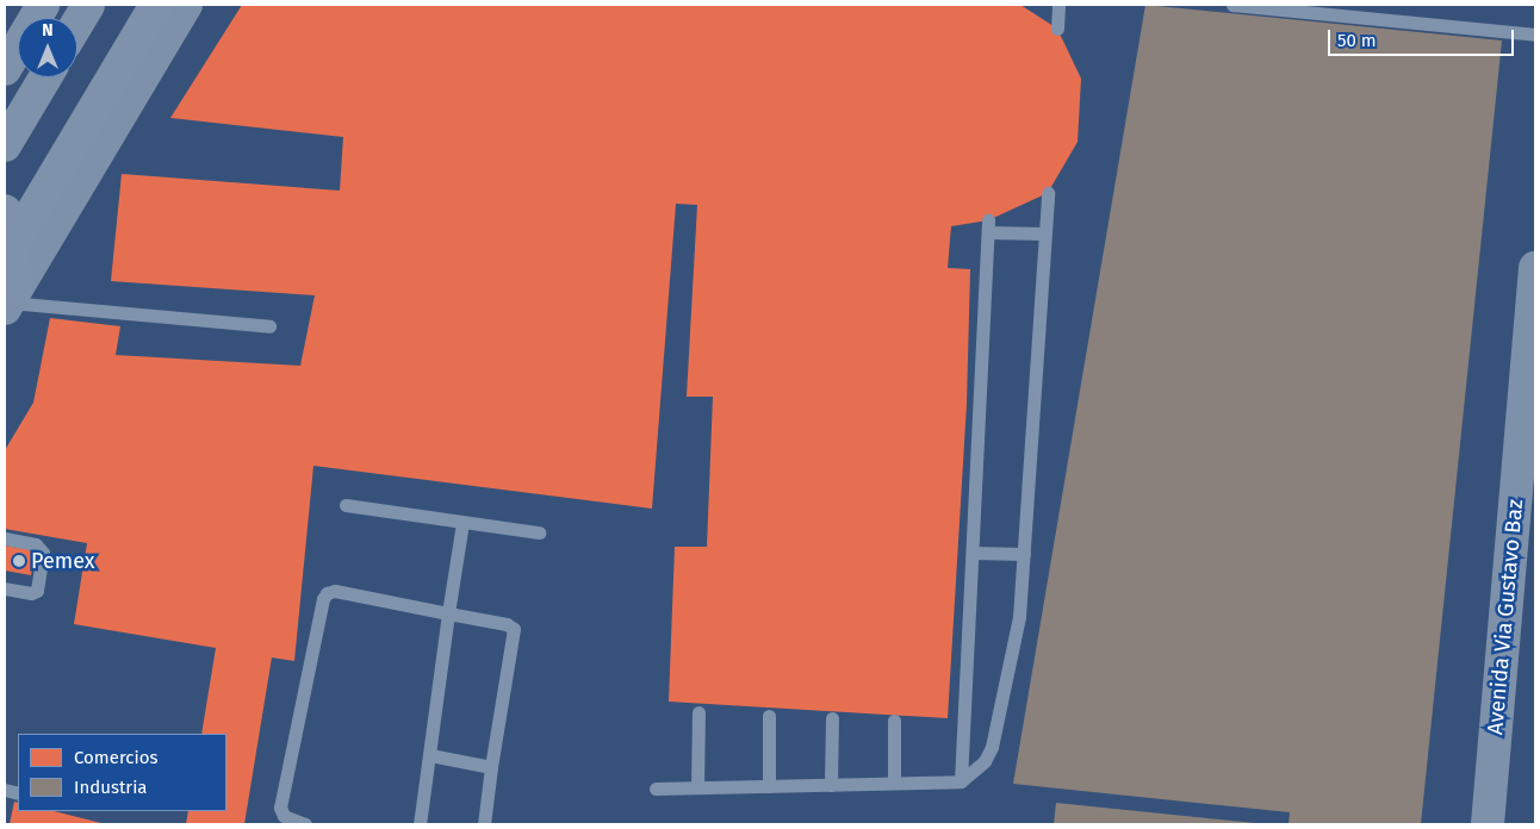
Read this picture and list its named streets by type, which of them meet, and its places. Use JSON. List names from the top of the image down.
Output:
{
  "streets": {
    "main road": ["Avenida Via Gustavo Baz"]
  },
  "places": ["Pemex"],
  "legend": ["Comercios", "Industria"],
  "scale_bar": "50 m",
  "north": "top"
}
